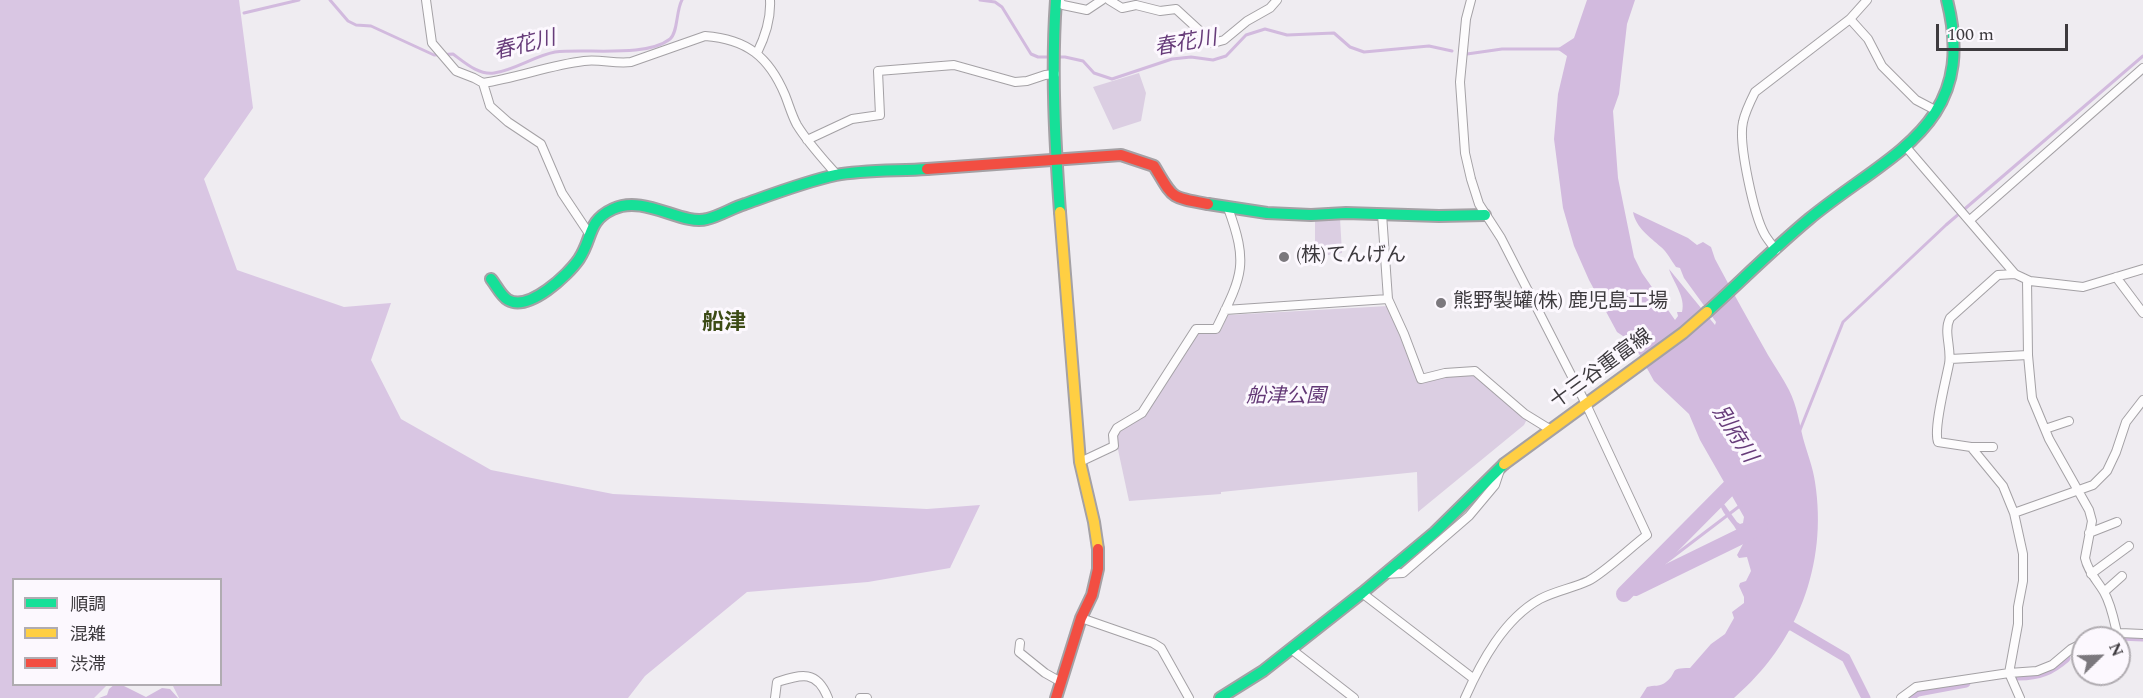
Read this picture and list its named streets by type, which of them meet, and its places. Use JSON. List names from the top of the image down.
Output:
{
  "streets": {
    "street": ["十三谷重富線"]
  },
  "districts": ["船津"],
  "water": ["春花川", "別府川"],
  "parks": ["船津公園"],
  "places": ["(株)てんげん", "熊野製罐(株) 鹿児島工場"],
  "legend": ["順調", "混雑", "渋滞"],
  "scale_bar": "100 m",
  "north": "top right"
}
